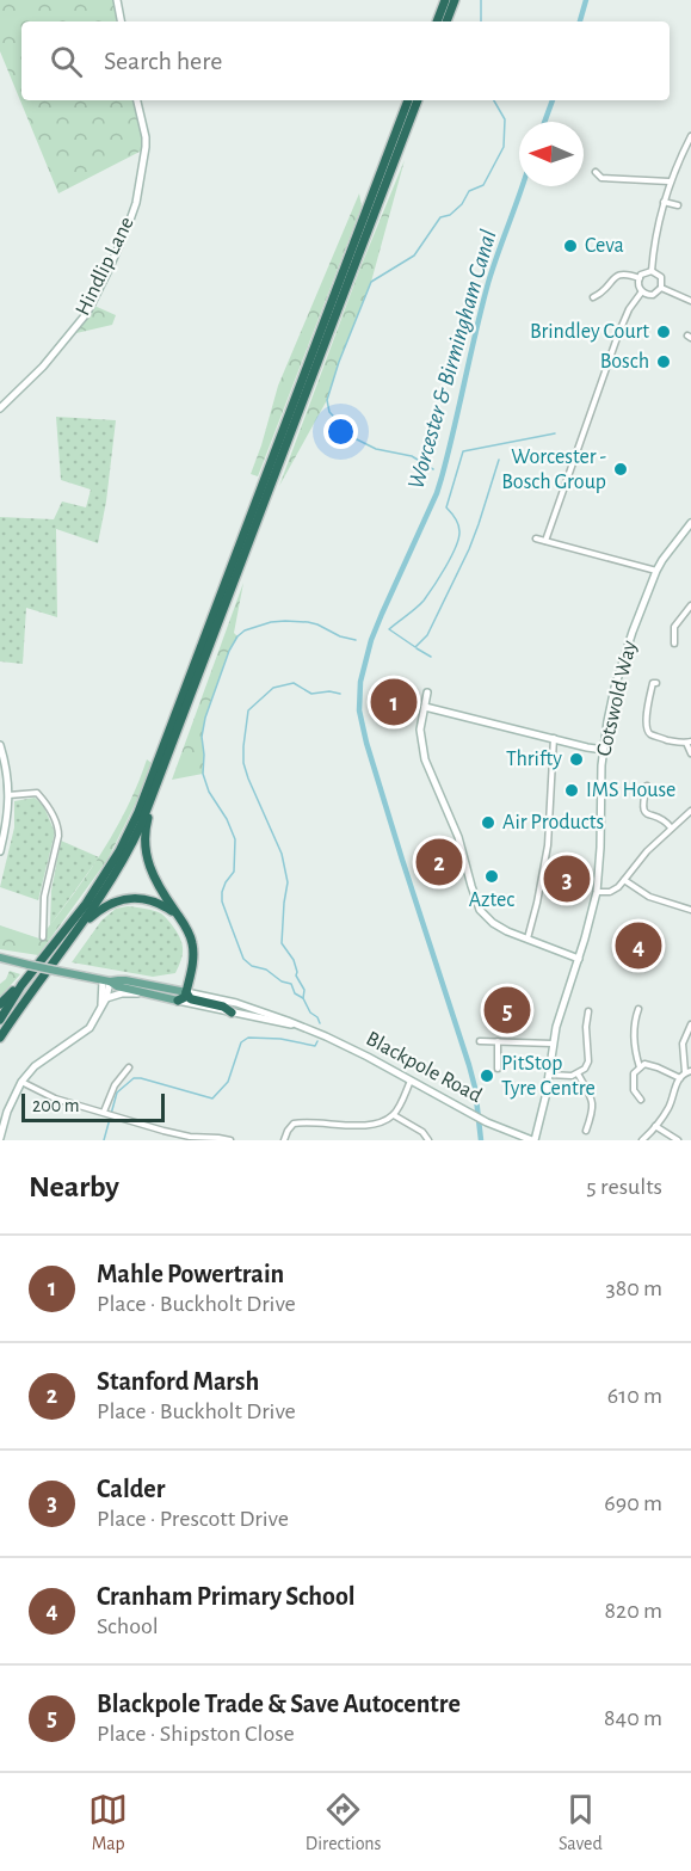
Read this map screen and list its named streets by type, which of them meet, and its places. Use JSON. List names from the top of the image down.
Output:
{
  "streets": {
    "main road": ["Blackpole Road"],
    "street": ["Hindlip Lane", "Cotswold Way"]
  },
  "crossings": [
    ["Cotswold Way", "Blackpole Road"]
  ],
  "water": ["Worcester & Birmingham Canal"],
  "places": [
    "Ceva",
    "Brindley Court",
    "Bosch",
    "Worcester - Bosch Group",
    "Thrifty",
    "IMS House",
    "Air Products",
    "Aztec",
    "PitStop Tyre Centre"
  ],
  "scale_bar": "200 m",
  "north": "left",
  "page": {
    "search": "Search here",
    "pins": [
      "1",
      "2",
      "3",
      "4",
      "5"
    ],
    "scale": "200 m",
    "heading": ["Nearby", "5 results"],
    "list": [
      {
        "mark": "1",
        "name": "Mahle Powertrain",
        "note": "Place · Buckholt Drive",
        "value": "380 m"
      },
      {
        "mark": "2",
        "name": "Stanford Marsh",
        "note": "Place · Buckholt Drive",
        "value": "610 m"
      },
      {
        "mark": "3",
        "name": "Calder",
        "note": "Place · Prescott Drive",
        "value": "690 m"
      },
      {
        "mark": "4",
        "name": "Cranham Primary School",
        "note": "School",
        "value": "820 m"
      },
      {
        "mark": "5",
        "name": "Blackpole Trade & Save Autocentre",
        "note": "Place · Shipston Close",
        "value": "840 m"
      }
    ],
    "nav": ["Map", "Directions", "Saved"]
  }
}
